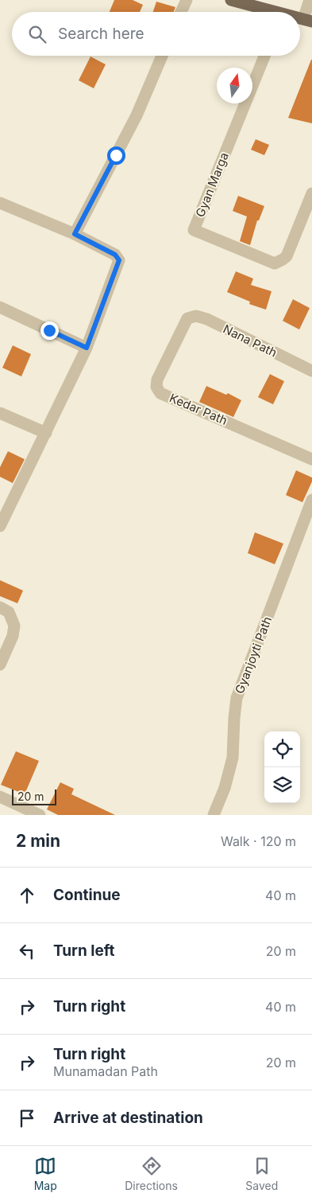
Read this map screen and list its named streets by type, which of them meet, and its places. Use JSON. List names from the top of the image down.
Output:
{
  "streets": {
    "street": [
      "Gyan Marga",
      "Nana Path",
      "Kedar Path",
      "Gyanjoyti Path"
    ]
  },
  "crossings": [
    ["Nana Path", "Kedar Path"]
  ],
  "scale_bar": "20 m",
  "north": "top",
  "page": {
    "search": "Search here",
    "scale": "20 m",
    "heading": ["2 min", "Walk · 120 m"],
    "list": [
      ["Continue", "40 m"],
      ["Turn left", "20 m"],
      ["Turn right", "40 m"],
      ["Turn right", "Munamadan Path", "20 m"],
      "Arrive at destination"
    ],
    "nav": ["Map", "Directions", "Saved"]
  }
}
